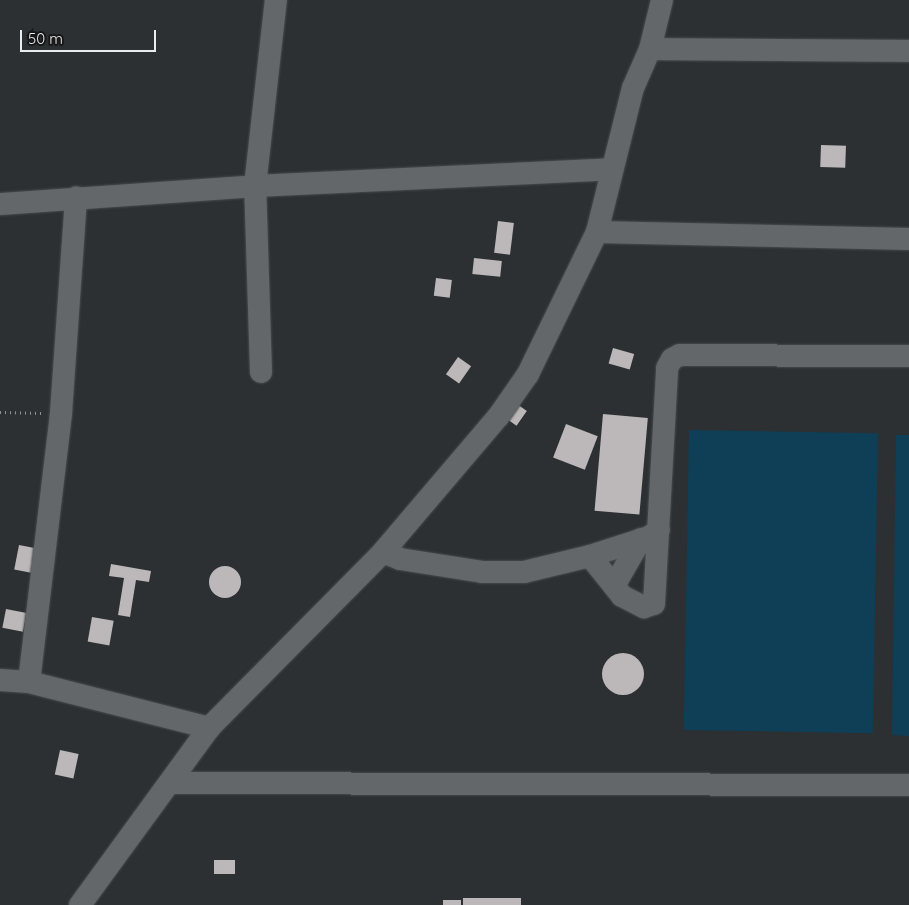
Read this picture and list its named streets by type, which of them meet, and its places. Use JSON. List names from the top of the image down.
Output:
{
  "scale_bar": "50 m"
}
